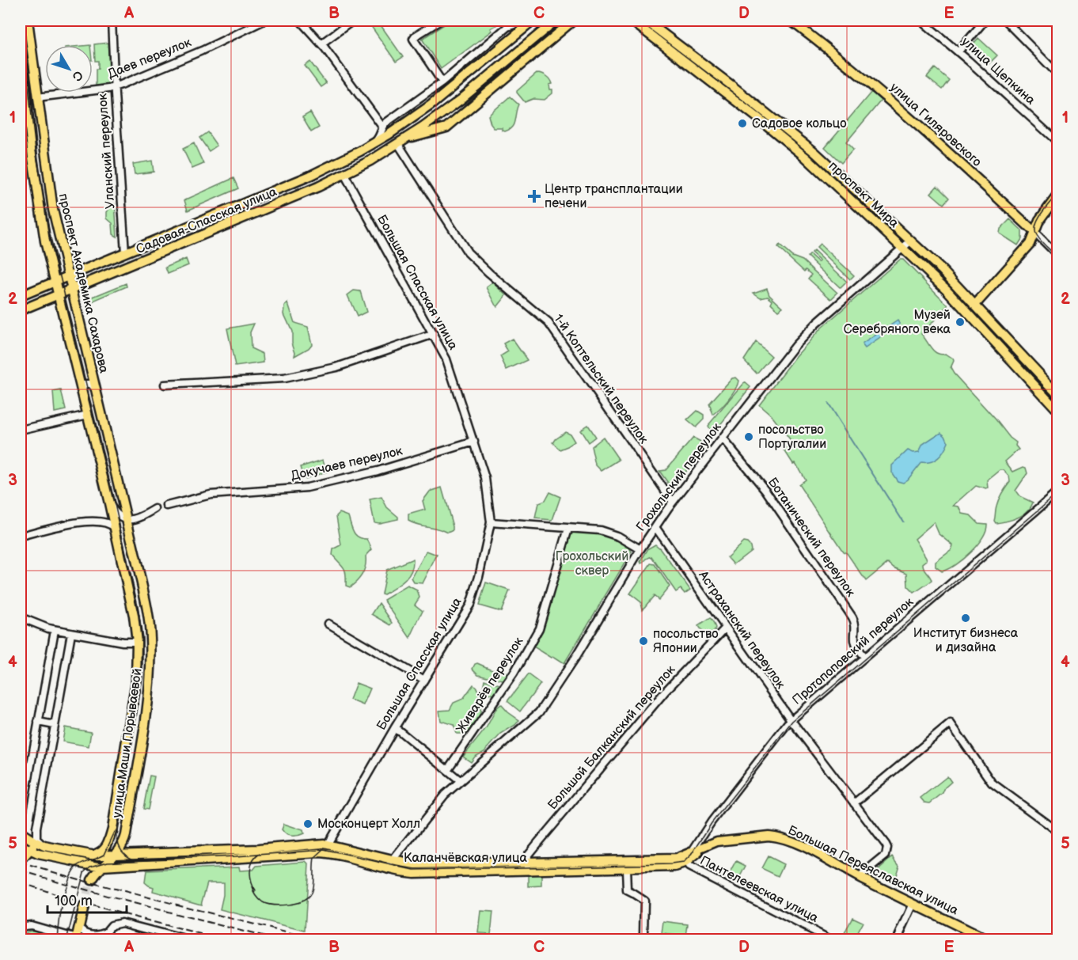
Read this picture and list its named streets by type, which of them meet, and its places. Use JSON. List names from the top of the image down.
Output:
{
  "streets": {
    "main road": [
      "улица Гиляровского",
      "проспект Мира",
      "Садовая-Спасская улица",
      "проспект Академика Сахарова",
      "улица Маши Порываевой",
      "Каланчёвская улица",
      "Большая Переяславская улица"
    ],
    "street": [
      "Даев переулок",
      "улица Щепкина",
      "Уланский переулок",
      "Большая Спасская улица",
      "1-й Коптельский переулок",
      "Докучаев переулок",
      "Грохольский переулок",
      "Ботанический переулок",
      "Астраханский переулок",
      "Протопоповский переулок",
      "Живарёв переулок",
      "Большой Балканский переулок",
      "Пантелеевская улица"
    ]
  },
  "crossings": [
    ["Даев переулок", "Уланский переулок"],
    ["Даев переулок", "проспект Академика Сахарова"],
    ["Уланский переулок", "Садовая-Спасская улица"],
    ["проспект Мира", "Грохольский переулок"],
    ["Садовая-Спасская улица", "Большая Спасская улица"],
    ["Садовая-Спасская улица", "проспект Академика Сахарова"],
    ["Садовая-Спасская улица", "1-й Коптельский переулок"],
    ["Большая Спасская улица", "Докучаев переулок"],
    ["Большая Спасская улица", "Каланчёвская улица"],
    ["проспект Академика Сахарова", "улица Маши Порываевой"],
    ["1-й Коптельский переулок", "Грохольский переулок"],
    ["Грохольский переулок", "Ботанический переулок"],
    ["Грохольский переулок", "Астраханский переулок"],
    ["Грохольский переулок", "Каланчёвская улица"],
    ["Ботанический переулок", "Протопоповский переулок"],
    ["Астраханский переулок", "Протопоповский переулок"],
    ["Астраханский переулок", "Большой Балканский переулок"],
    ["Астраханский переулок", "Большая Переяславская улица"],
    ["Протопоповский переулок", "Каланчёвская улица"],
    ["Протопоповский переулок", "Большая Переяславская улица"],
    ["Протопоповский переулок", "Пантелеевская улица"],
    ["Большой Балканский переулок", "Каланчёвская улица"],
    ["улица Маши Порываевой", "Каланчёвская улица"],
    ["Каланчёвская улица", "Большая Переяславская улица"],
    ["Каланчёвская улица", "Пантелеевская улица"],
    ["Большая Переяславская улица", "Пантелеевская улица"]
  ],
  "parks": ["Грохольский сквер"],
  "places": {
    "other": [
      "Садовое кольцо",
      "Музей Серебряного века",
      "посольство Португалии",
      "Институт бизнеса и дизайна",
      "посольство Японии",
      "Москонцерт Холл"
    ],
    "health": ["Центр трансплантации печени"]
  },
  "scale_bar": "100 m",
  "north": "bottom right",
  "grid": {
    "columns": [
      "A",
      "B",
      "C",
      "D",
      "E"
    ],
    "rows": [
      "1",
      "2",
      "3",
      "4",
      "5"
    ]
  }
}
